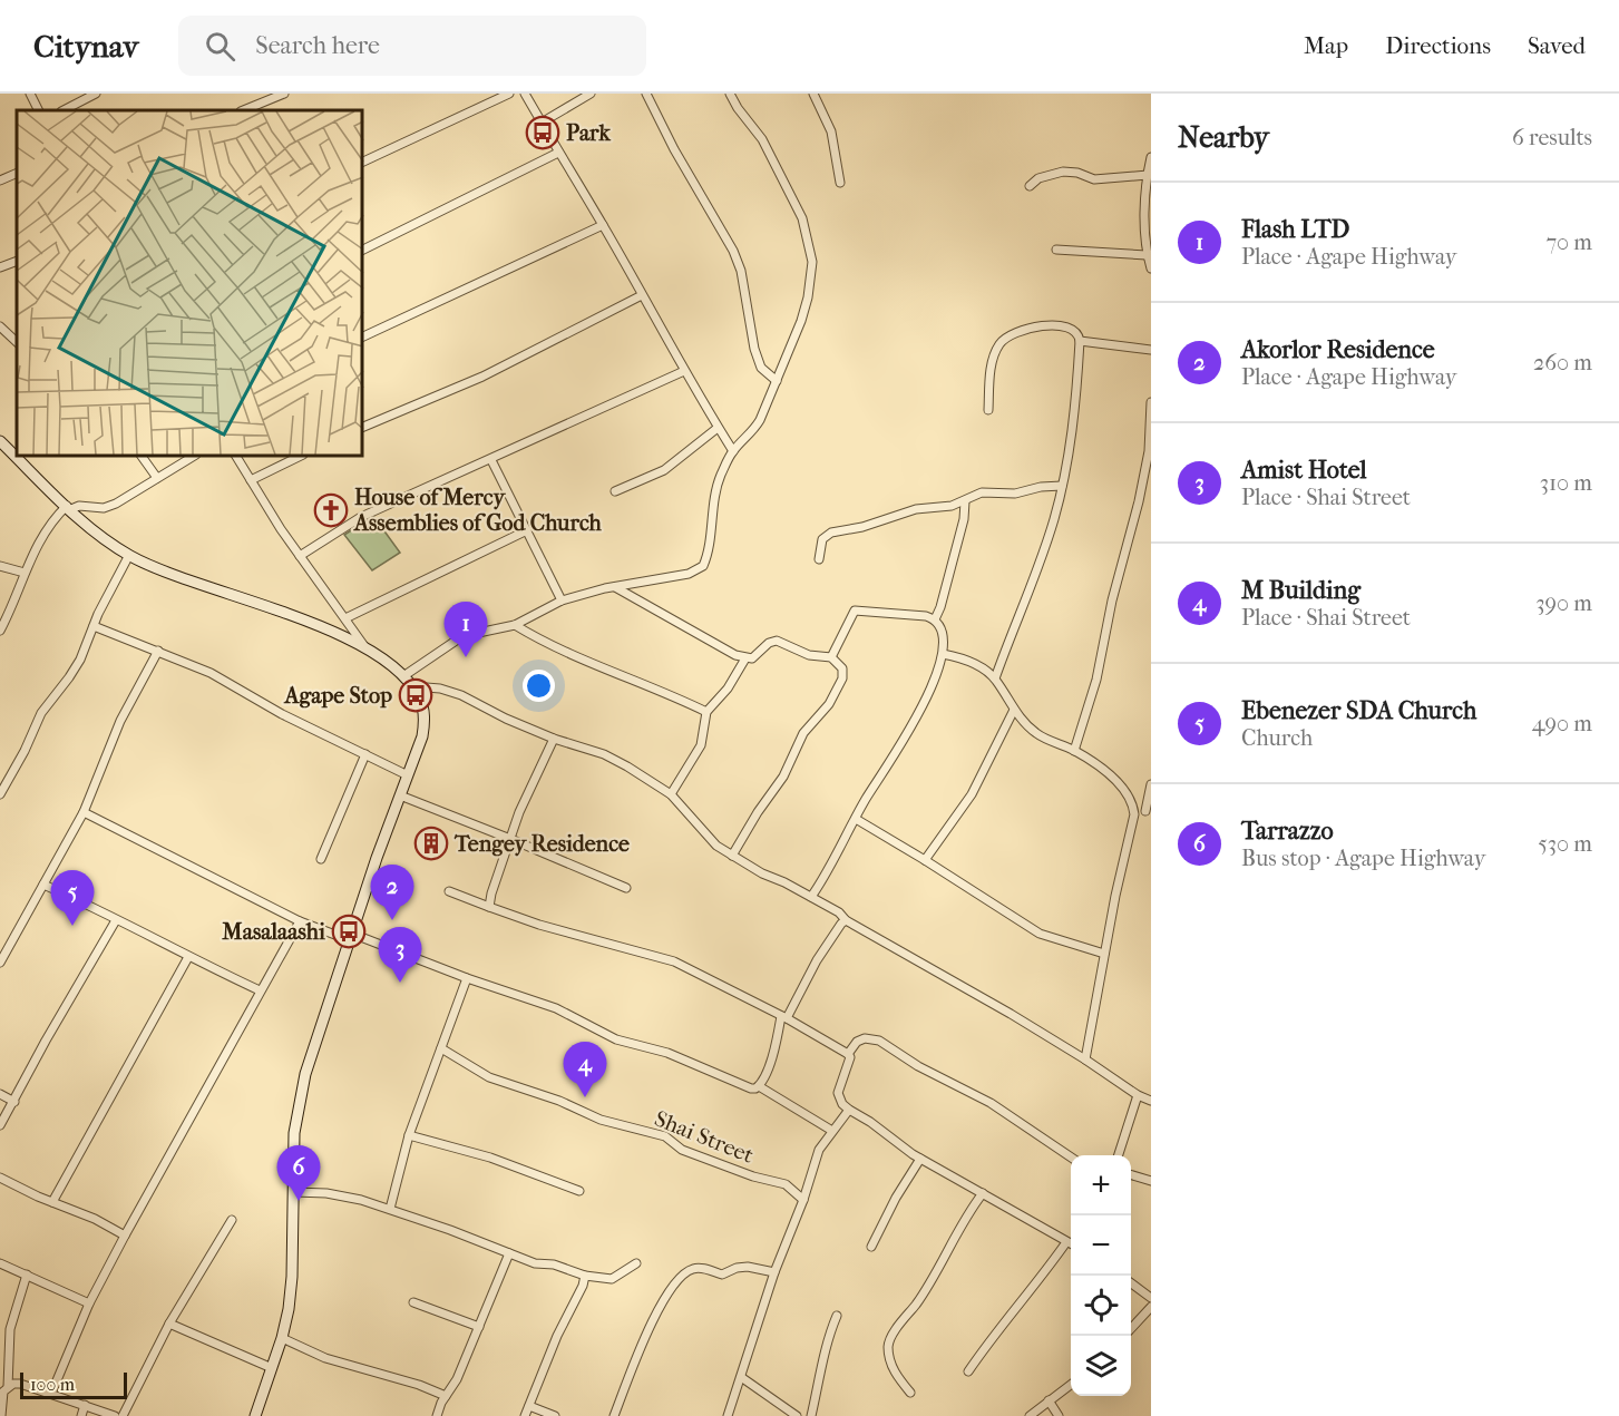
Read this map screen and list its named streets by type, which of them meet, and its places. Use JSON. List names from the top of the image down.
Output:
{
  "streets": {
    "street": ["Shai Street"]
  },
  "places": {
    "bus stop": ["Park", "Agape Stop", "Masalaashi"],
    "church": ["House of Mercy Assemblies of God Church"],
    "building": ["Tengey Residence"]
  },
  "scale_bar": "100 m",
  "page": {
    "header": "Citynav",
    "search": "Search here",
    "nav": ["Map", "Directions", "Saved"],
    "heading": ["Nearby", "6 results"],
    "list": [
      {
        "mark": "1",
        "name": "Flash LTD",
        "note": "Place · Agape Highway",
        "value": "70 m"
      },
      {
        "mark": "2",
        "name": "Akorlor Residence",
        "note": "Place · Agape Highway",
        "value": "260 m"
      },
      {
        "mark": "3",
        "name": "Amist Hotel",
        "note": "Place · Shai Street",
        "value": "310 m"
      },
      {
        "mark": "4",
        "name": "M Building",
        "note": "Place · Shai Street",
        "value": "390 m"
      },
      {
        "mark": "5",
        "name": "Ebenezer SDA Church",
        "note": "Church",
        "value": "490 m"
      },
      {
        "mark": "6",
        "name": "Tarrazzo",
        "note": "Bus stop · Agape Highway",
        "value": "530 m"
      }
    ],
    "pins": [
      "1",
      "2",
      "5",
      "3",
      "4",
      "6"
    ],
    "map_buttons": ["+", "−"],
    "scale": "100 m"
  }
}
